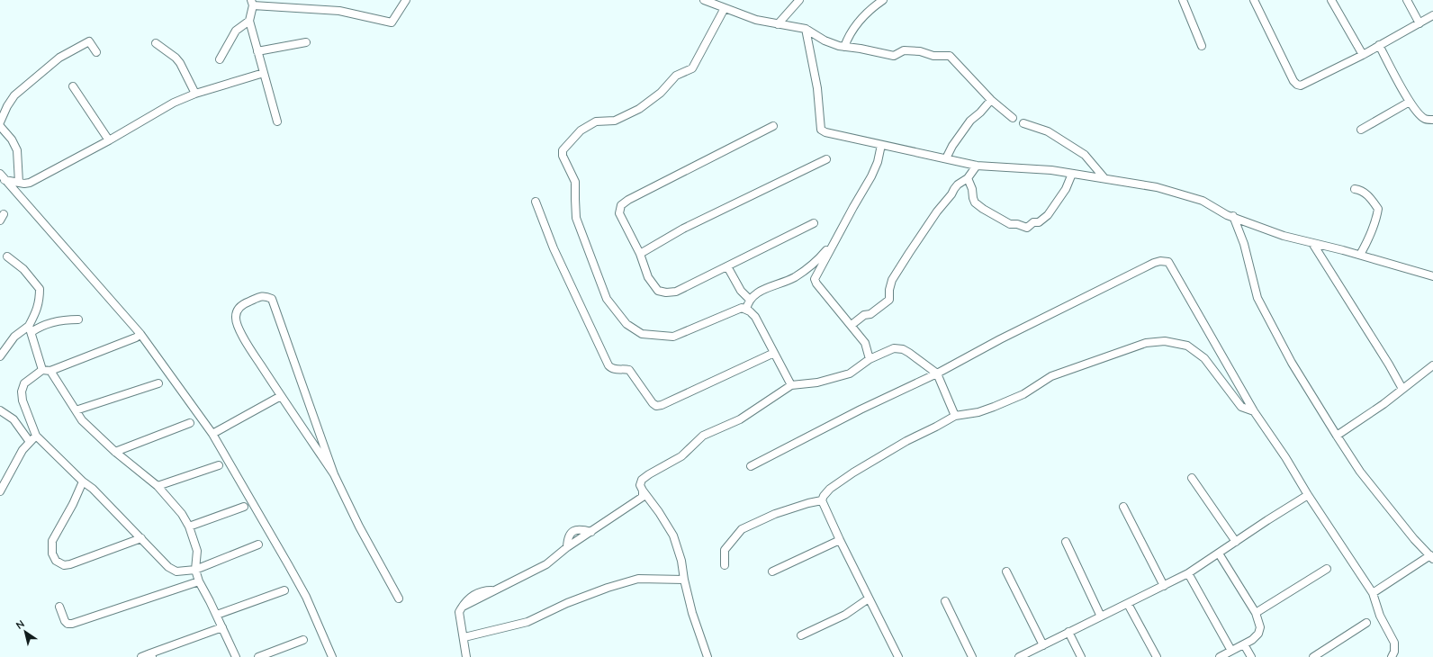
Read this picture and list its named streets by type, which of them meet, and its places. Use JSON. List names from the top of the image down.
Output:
{
  "north": "top left"
}
